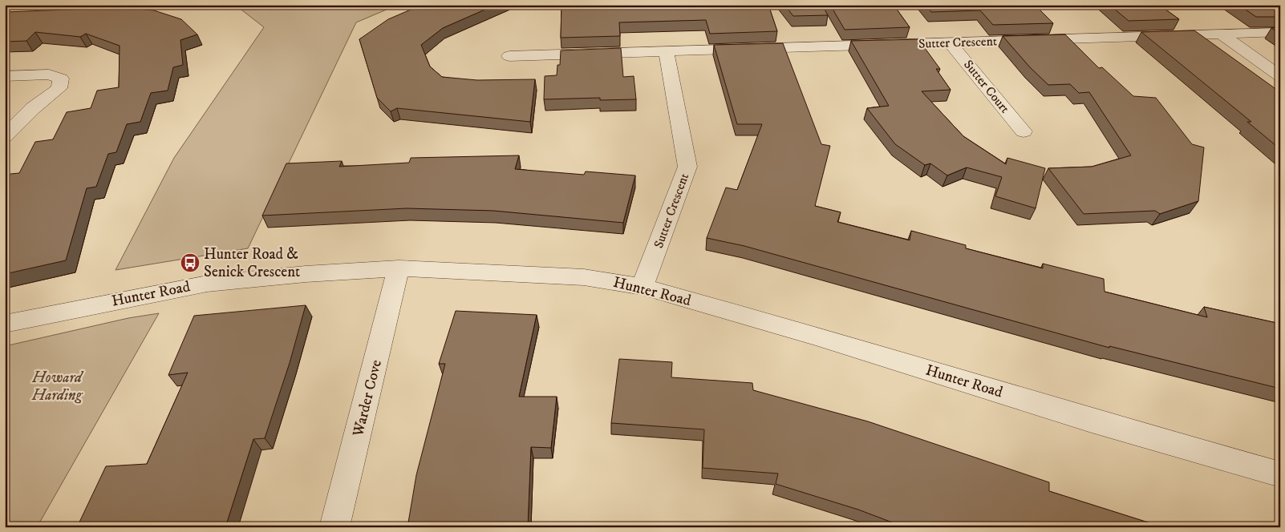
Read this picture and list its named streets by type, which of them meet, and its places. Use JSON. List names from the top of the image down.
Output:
{
  "streets": {
    "street": [
      "Sutter Crescent",
      "Sutter Court",
      "Hunter Road",
      "Warder Cove"
    ]
  },
  "crossings": [
    ["Sutter Crescent", "Sutter Court"],
    ["Sutter Crescent", "Hunter Road"],
    ["Hunter Road", "Warder Cove"]
  ],
  "parks": ["Howard Harding"],
  "places": {
    "bus stop": ["Hunter Road & Senick Crescent"]
  }
}
